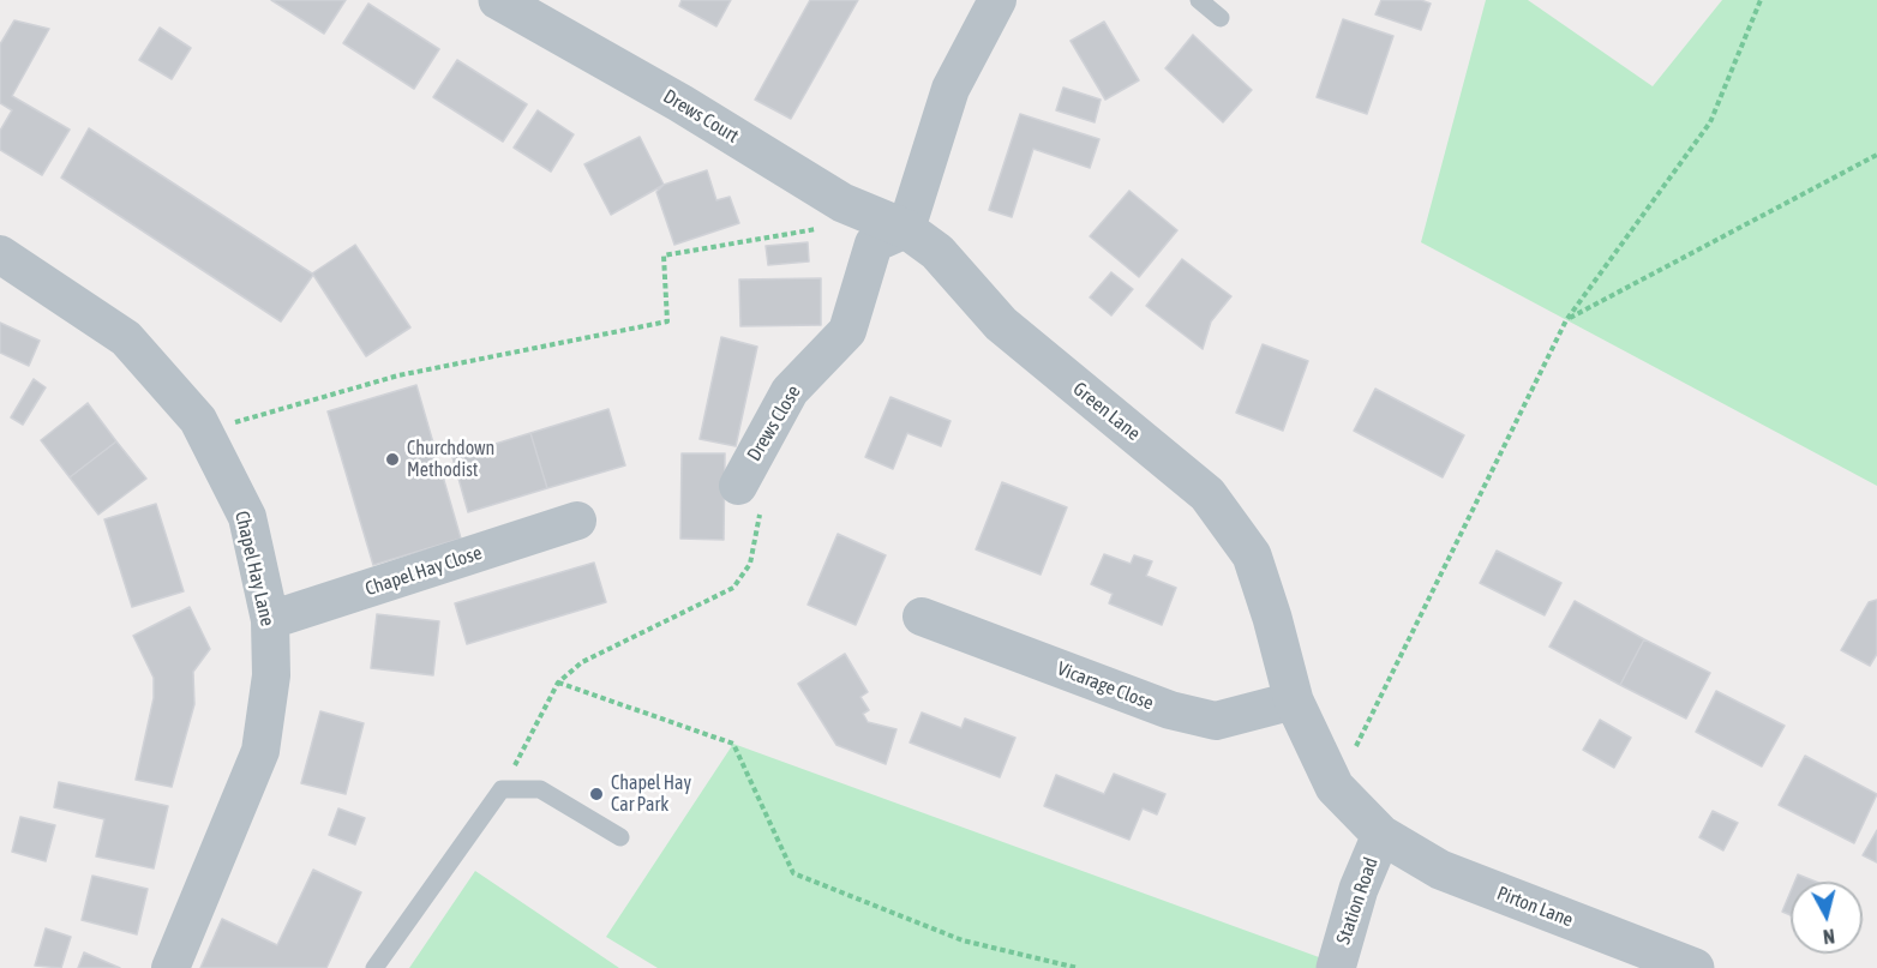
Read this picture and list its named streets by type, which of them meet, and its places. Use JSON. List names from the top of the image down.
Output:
{
  "streets": {
    "street": [
      "Drews Court",
      "Green Lane",
      "Drews Close",
      "Chapel Hay Lane",
      "Chapel Hay Close",
      "Vicarage Close",
      "Station Road",
      "Pirton Lane"
    ]
  },
  "crossings": [
    ["Drews Court", "Green Lane"],
    ["Drews Court", "Drews Close"],
    ["Green Lane", "Drews Close"],
    ["Green Lane", "Vicarage Close"],
    ["Green Lane", "Station Road"],
    ["Green Lane", "Pirton Lane"],
    ["Chapel Hay Lane", "Chapel Hay Close"],
    ["Station Road", "Pirton Lane"]
  ],
  "places": ["Churchdown Methodist", "Chapel Hay Car Park"],
  "north": "bottom"
}
